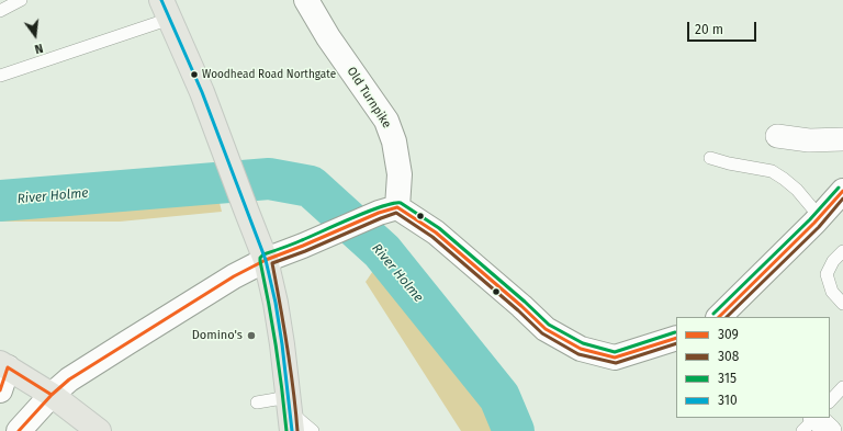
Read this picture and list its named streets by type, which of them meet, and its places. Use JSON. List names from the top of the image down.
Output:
{
  "streets": {
    "street": ["Old Turnpike"]
  },
  "water": ["River Holme"],
  "places": ["Woodhead Road Northgate", "Domino's"],
  "lines": [
    "transit line 310",
    "transit line 315",
    "transit line 309",
    "transit line 308"
  ],
  "legend": [
    "309",
    "308",
    "315",
    "310"
  ],
  "scale_bar": "20 m",
  "north": "bottom"
}
